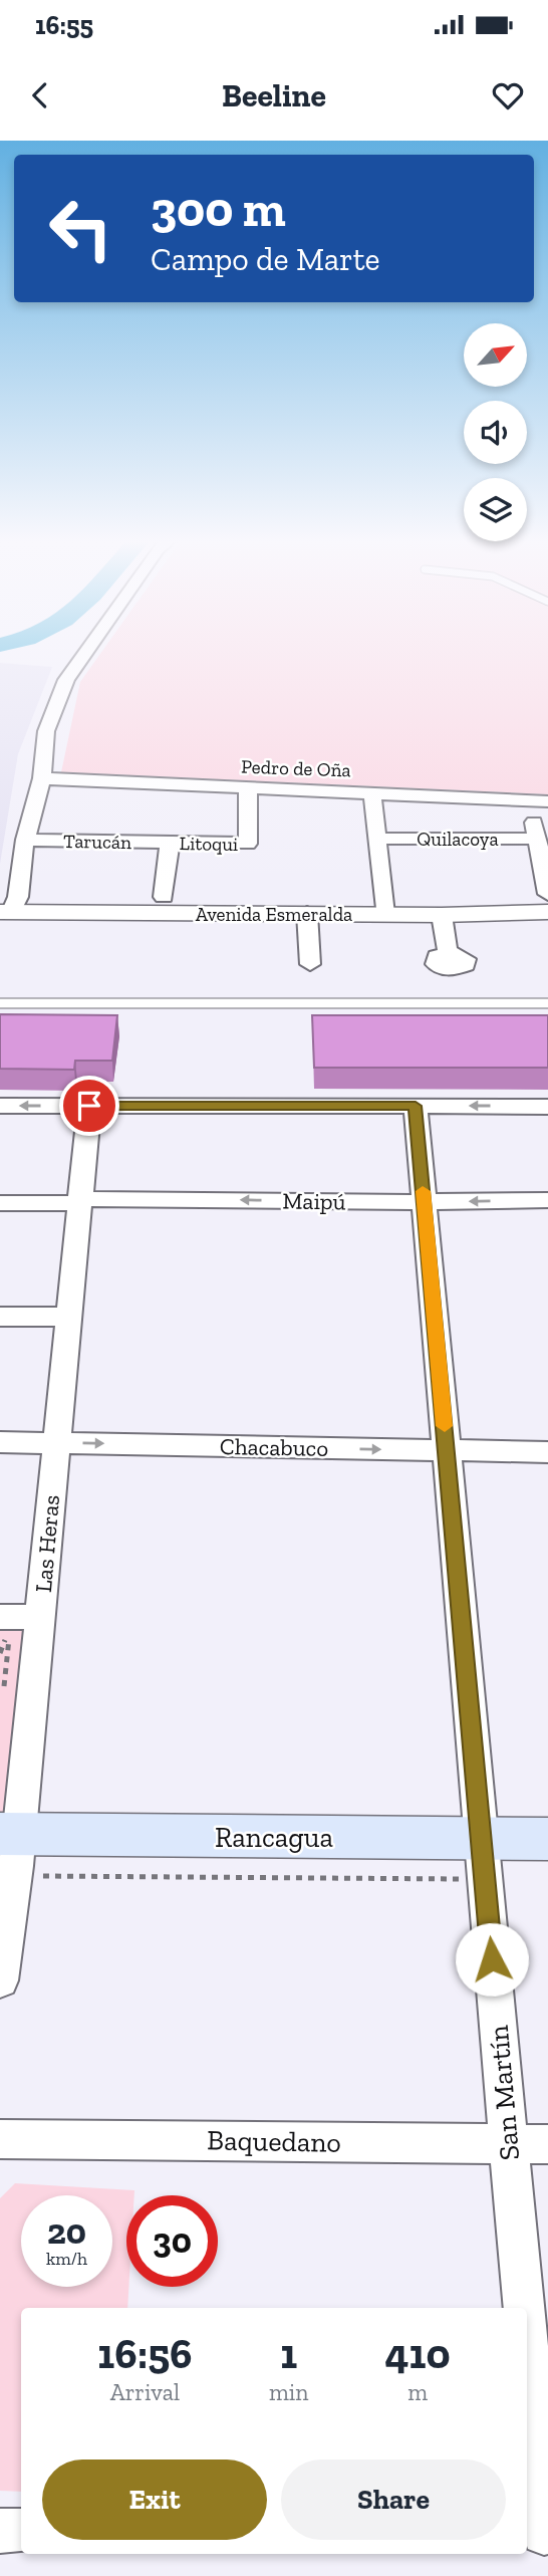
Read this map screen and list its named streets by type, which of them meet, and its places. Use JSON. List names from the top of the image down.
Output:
{
  "streets": {
    "main road": ["Rancagua"],
    "street": [
      "Pedro de Oña",
      "Quilacoya",
      "Tarucán",
      "Litoqui",
      "Avenida Esmeralda",
      "Maipú",
      "Chacabuco",
      "Las Heras",
      "San Martín",
      "Baquedano"
    ]
  },
  "crossings": [
    ["Pedro de Oña", "Litoqui"],
    ["Tarucán", "Litoqui"],
    ["Maipú", "Las Heras"],
    ["Maipú", "San Martín"],
    ["Chacabuco", "Las Heras"],
    ["Chacabuco", "San Martín"],
    ["Las Heras", "Rancagua"],
    ["Rancagua", "San Martín"],
    ["San Martín", "Baquedano"]
  ],
  "one_way": ["Chacabuco"],
  "north": "top right",
  "page": {
    "status": "16:55",
    "header": "Beeline",
    "turn": ["300 m", "Campo de Marte"],
    "speed": "20 km/h",
    "limit": "30",
    "eta": [
      "16:56",
      "Arrival",
      "1",
      "min",
      "410",
      "m"
    ],
    "buttons": ["Exit", "Share"]
  }
}
